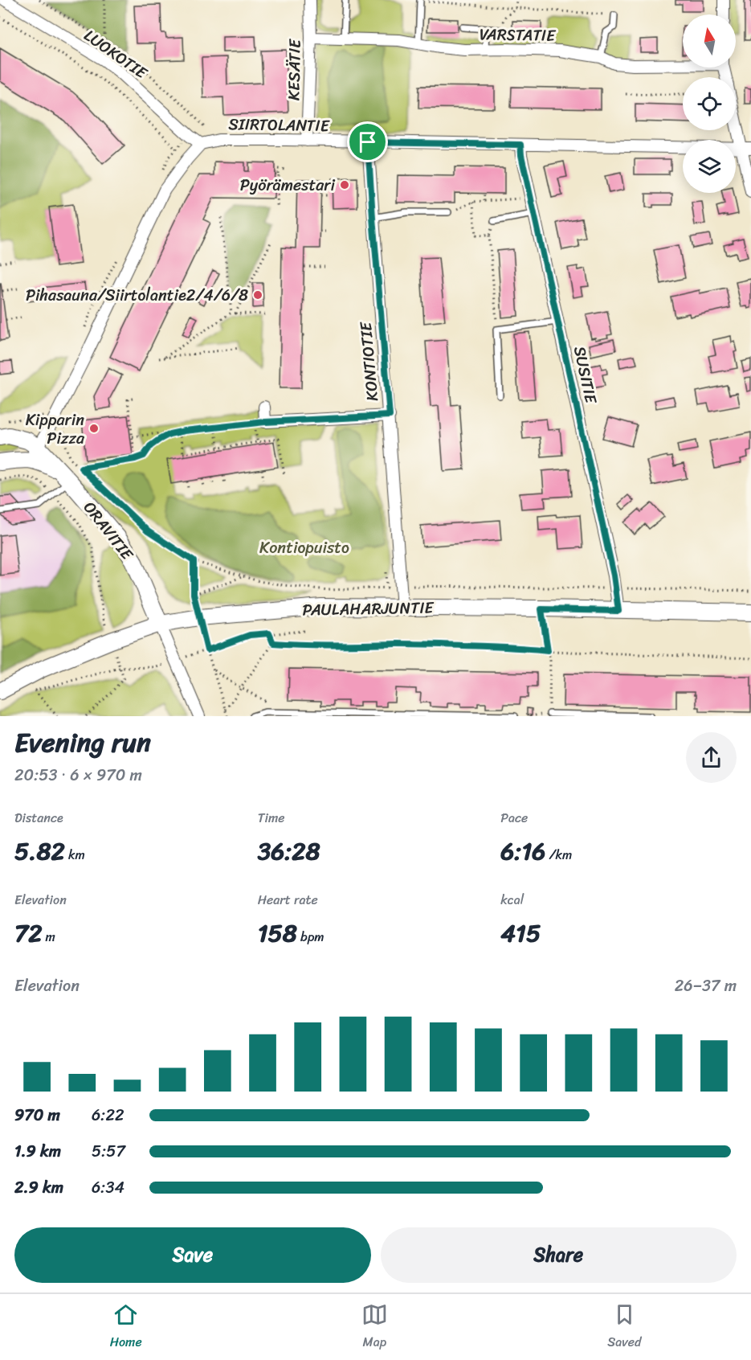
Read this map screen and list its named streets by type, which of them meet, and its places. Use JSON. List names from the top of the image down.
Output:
{
  "streets": {
    "street": [
      "VARSTATIE",
      "LUOKOTIE",
      "KESÄTIE",
      "SIIRTOLANTIE",
      "KONTIOTIE",
      "SUSITIE",
      "ORAVITIE",
      "PAULAHARJUNTIE"
    ]
  },
  "crossings": [
    ["VARSTATIE", "KESÄTIE"],
    ["LUOKOTIE", "SIIRTOLANTIE"],
    ["KESÄTIE", "SIIRTOLANTIE"],
    ["SIIRTOLANTIE", "KONTIOTIE"],
    ["SIIRTOLANTIE", "SUSITIE"],
    ["KONTIOTIE", "PAULAHARJUNTIE"],
    ["SUSITIE", "PAULAHARJUNTIE"],
    ["ORAVITIE", "PAULAHARJUNTIE"]
  ],
  "parks": ["Kontiopuisto"],
  "places": ["Pyörämestari", "Pihasauna/Siirtolantie2/4/6/8", "Kipparin Pizza"],
  "north": "top",
  "page": {
    "heading": ["Evening run", "20:53 · 6 × 970 m"],
    "stats": [
      ["Distance", "5.82 km"],
      ["Time", "36:28"],
      ["Pace", "6:16 /km"],
      ["Elevation", "72 m"],
      ["Heart rate", "158 bpm"],
      ["kcal", "415"]
    ],
    "chart": ["Elevation", "26–37 m"],
    "list": [
      {
        "name": "970 m",
        "note": "6:22"
      },
      {
        "name": "1.9 km",
        "note": "5:57"
      },
      {
        "name": "2.9 km",
        "note": "6:34"
      }
    ],
    "buttons": ["Save", "Share"],
    "tabs": ["Home", "Map", "Saved"]
  }
}
